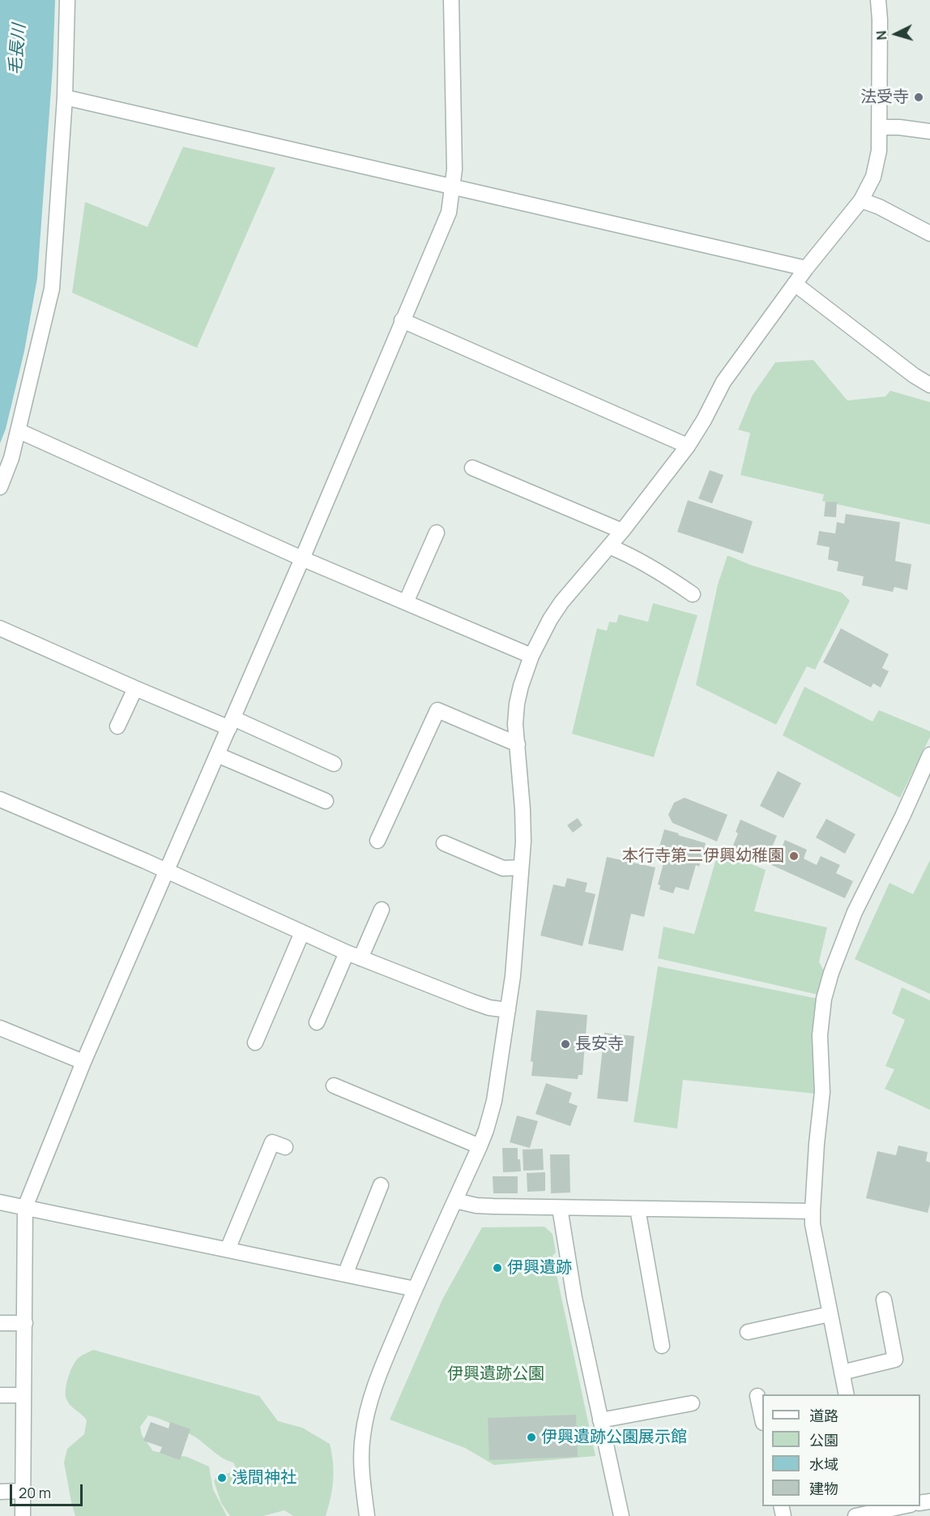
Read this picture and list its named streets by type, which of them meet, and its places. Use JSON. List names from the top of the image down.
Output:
{
  "water": ["毛長川"],
  "parks": ["伊興遺跡公園"],
  "places": [
    "法受寺",
    "本行寺第二伊興幼稚園",
    "長安寺",
    "伊興遺跡",
    "伊興遺跡公園展示館",
    "浅間神社"
  ],
  "legend": [
    "道路",
    "公園",
    "水域",
    "建物"
  ],
  "scale_bar": "20 m",
  "north": "left"
}
